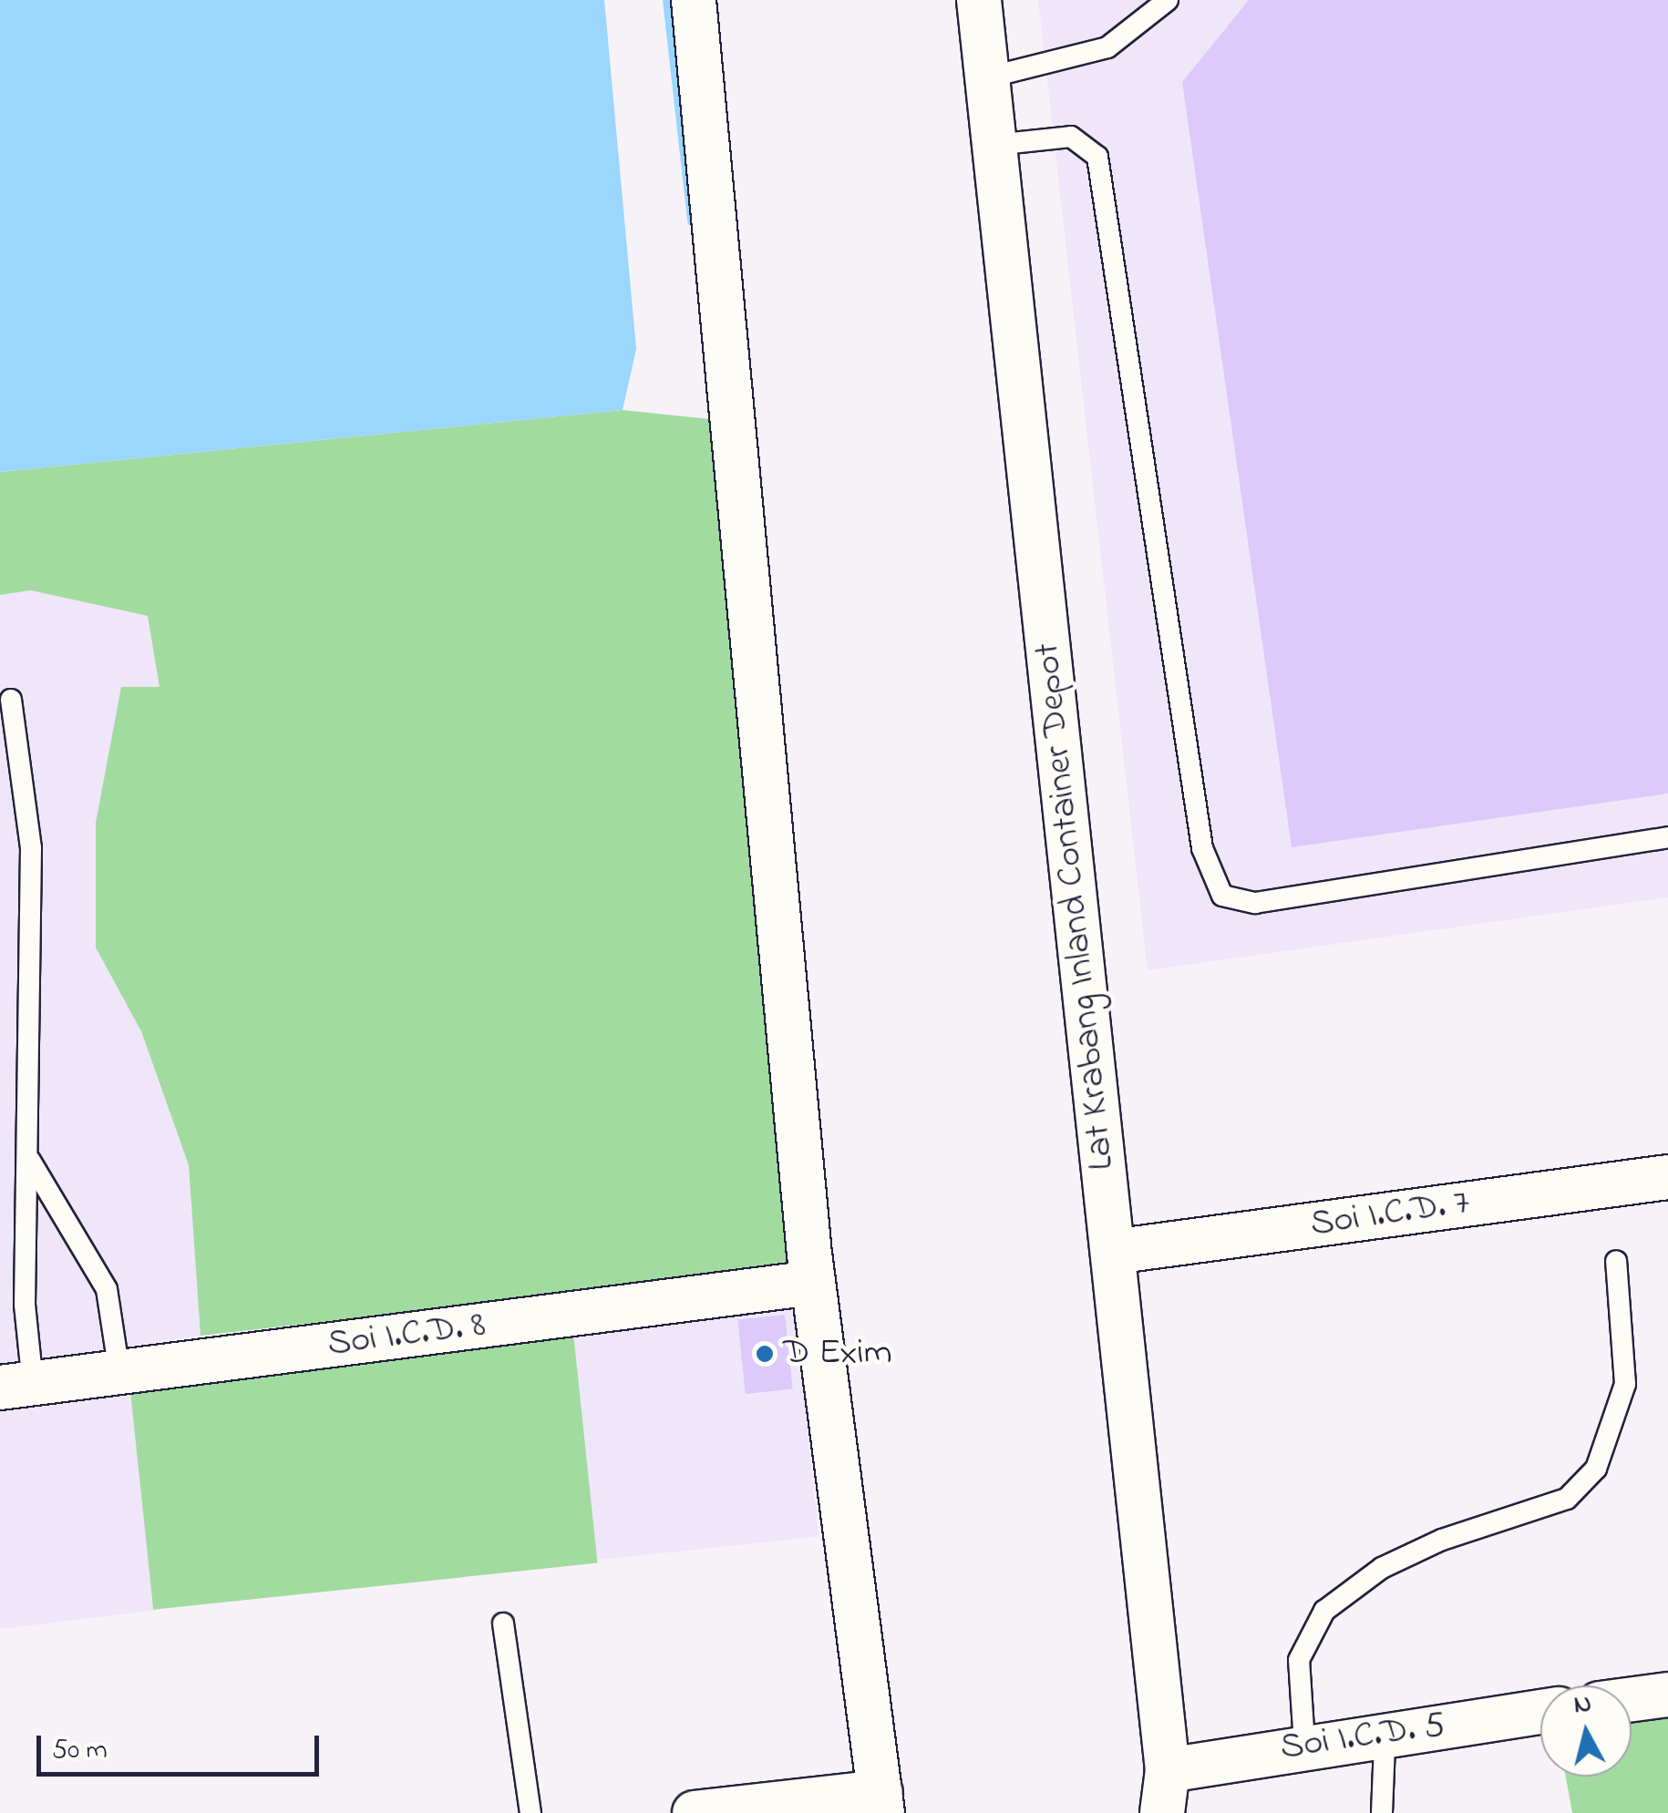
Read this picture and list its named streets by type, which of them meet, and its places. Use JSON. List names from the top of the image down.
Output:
{
  "streets": {
    "street": [
      "Lat Krabang Inland Container Depot",
      "Soi I.C.D. 7",
      "Soi I.C.D. 8",
      "Soi I.C.D. 5"
    ]
  },
  "crossings": [
    ["Lat Krabang Inland Container Depot", "Soi I.C.D. 7"],
    ["Lat Krabang Inland Container Depot", "Soi I.C.D. 5"]
  ],
  "places": ["D Exim"],
  "scale_bar": "50 m",
  "north": "top"
}
